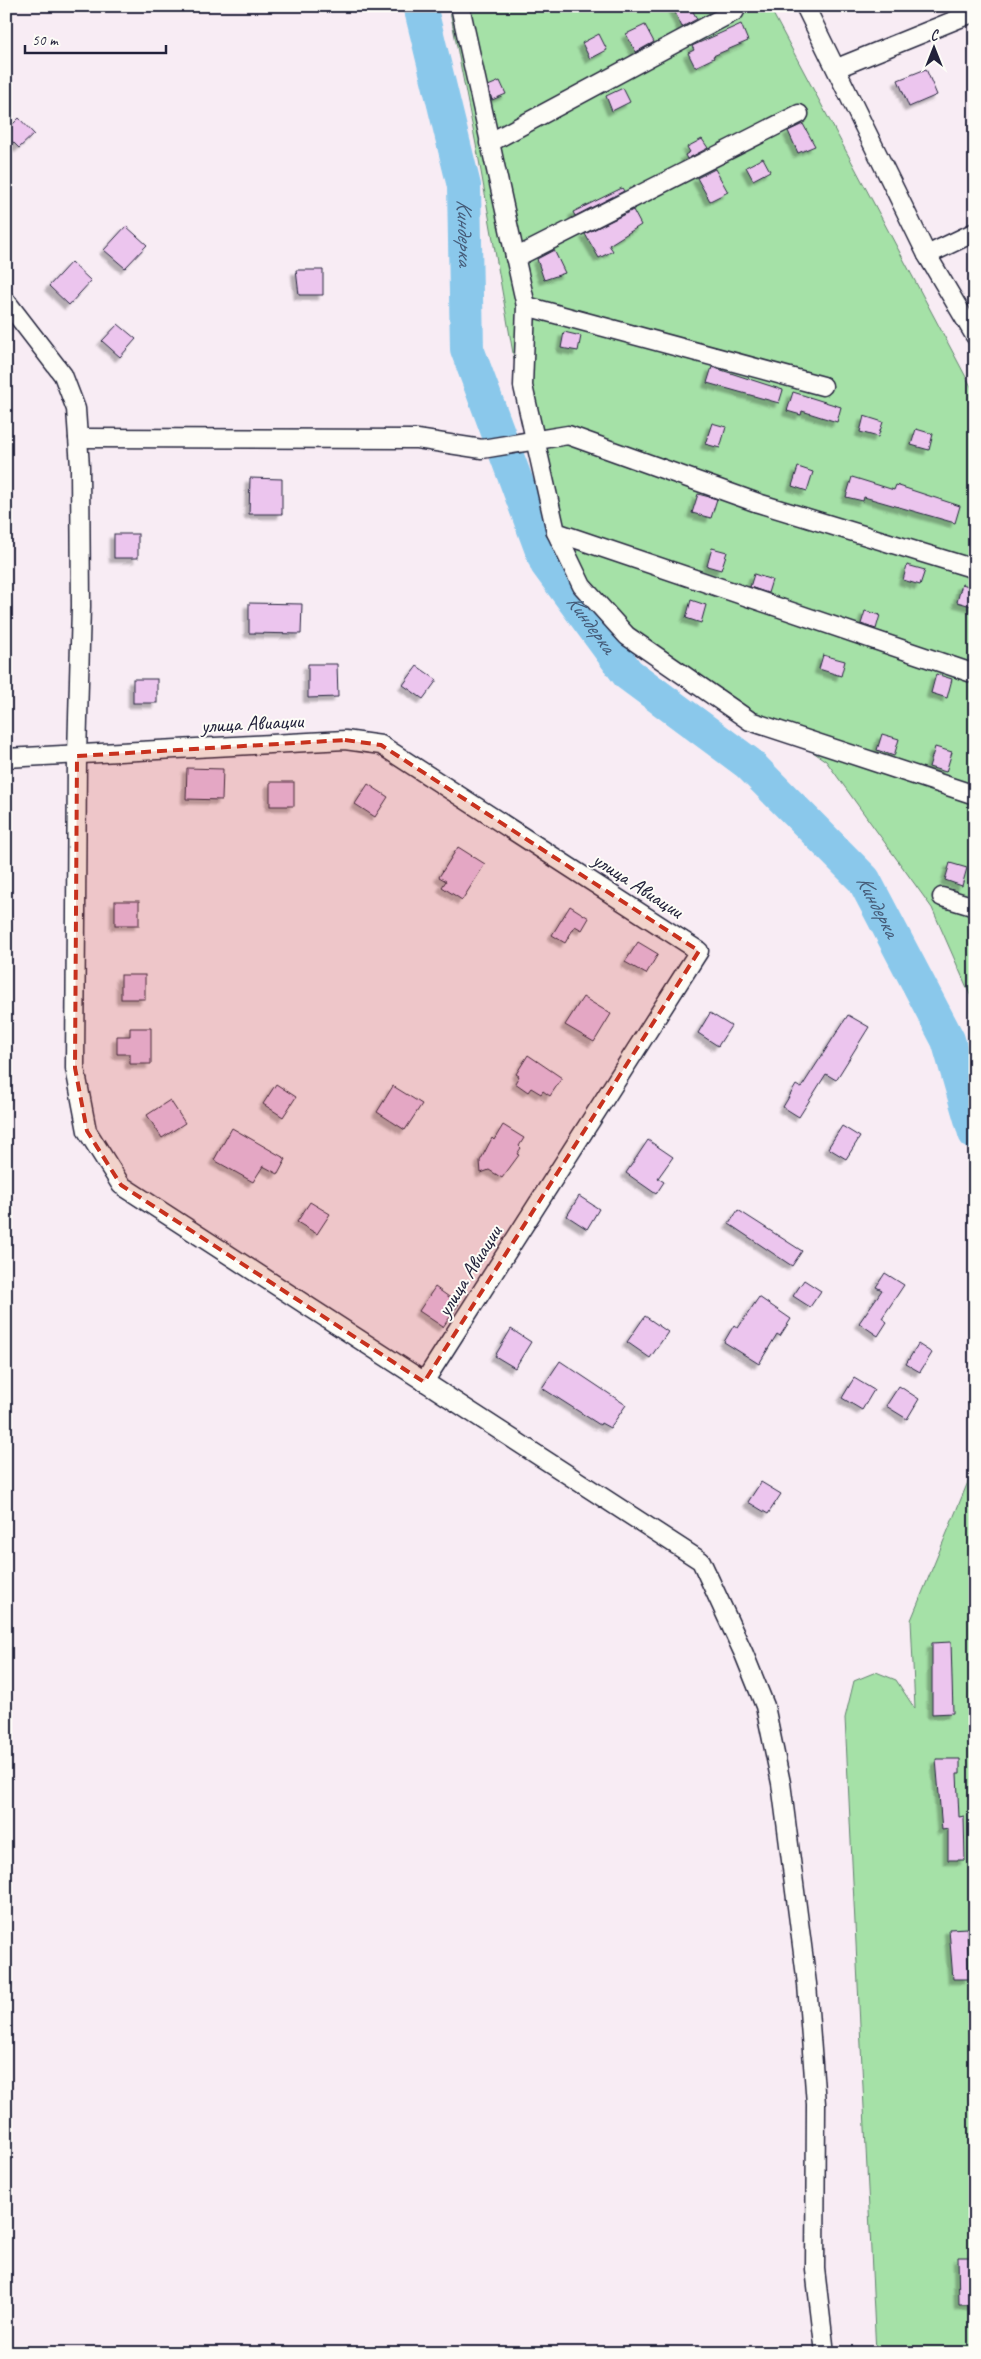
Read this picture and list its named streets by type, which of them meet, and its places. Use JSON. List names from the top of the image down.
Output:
{
  "streets": {
    "street": ["улица Авиации"]
  },
  "water": ["Киндерка"],
  "scale_bar": "50 m",
  "north": "top"
}
